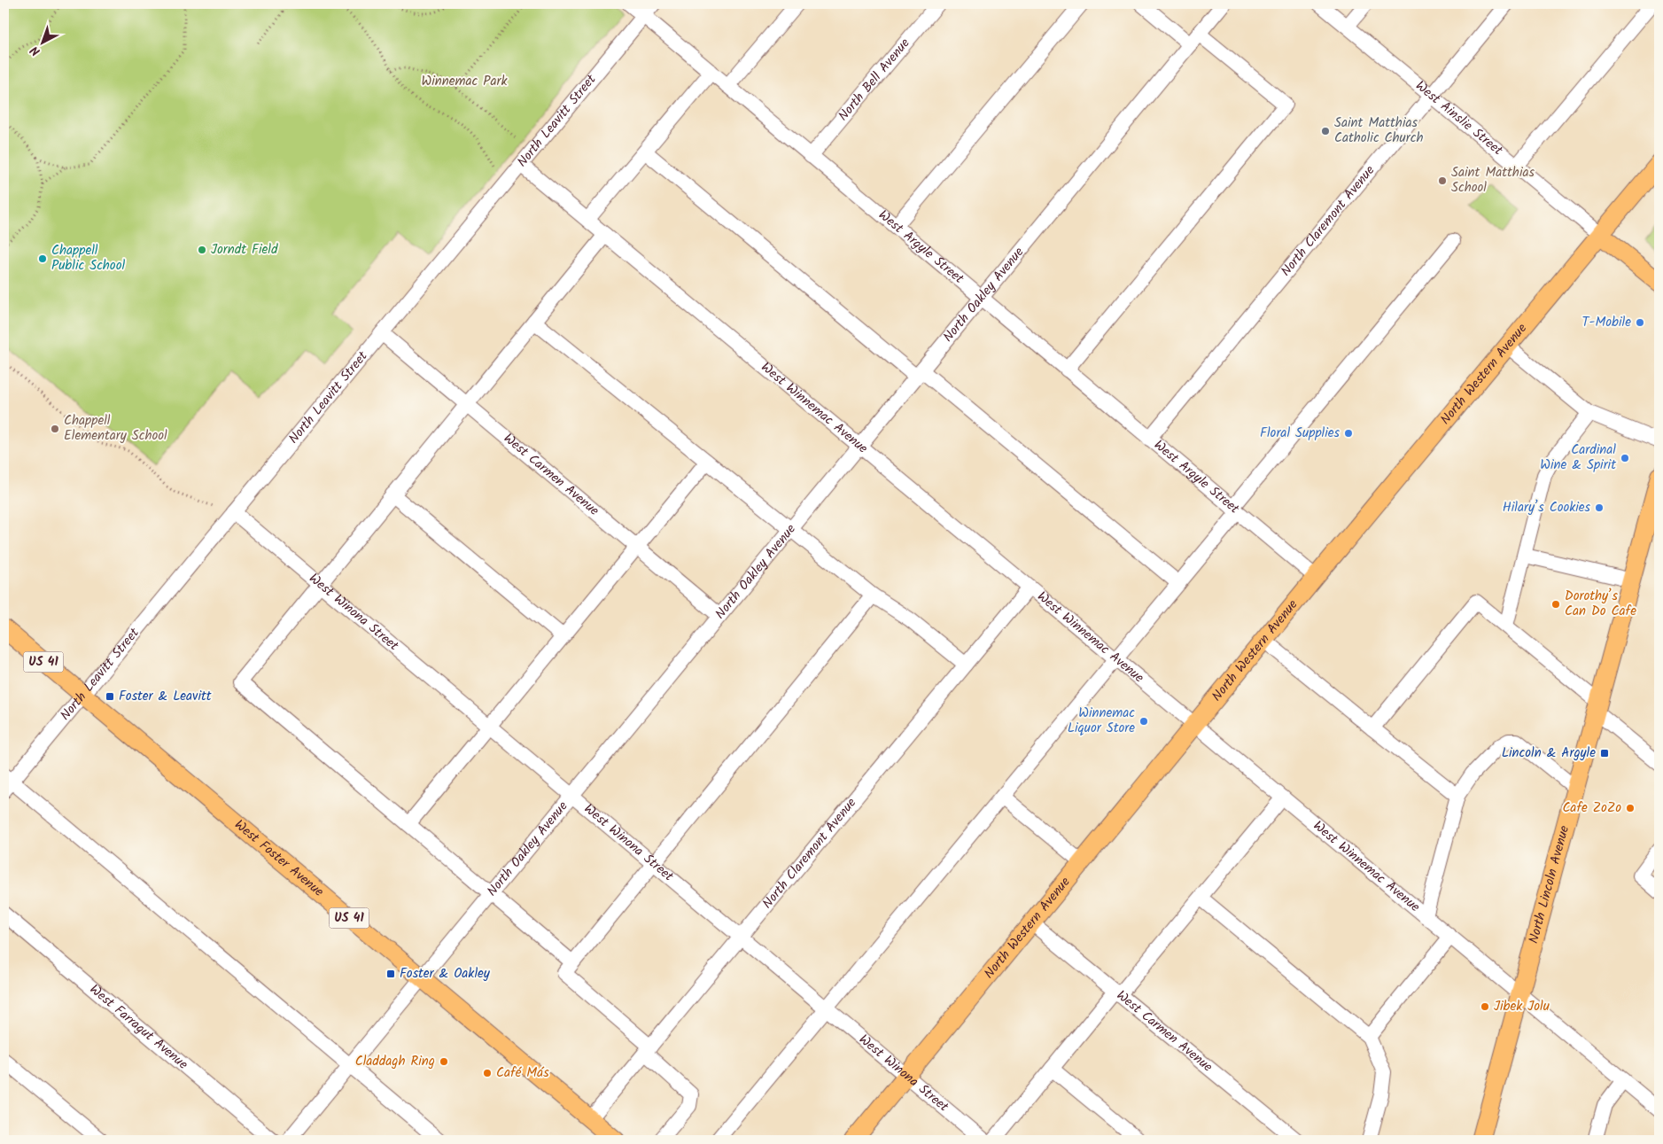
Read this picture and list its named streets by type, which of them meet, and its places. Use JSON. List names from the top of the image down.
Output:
{
  "streets": {
    "main road": [
      "West Ainslie Street",
      "North Western Avenue",
      "US 41",
      "West Foster Avenue",
      "North Lincoln Avenue"
    ],
    "street": [
      "North Bell Avenue",
      "North Leavitt Street",
      "North Claremont Avenue",
      "West Argyle Street",
      "North Oakley Avenue",
      "West Winnemac Avenue",
      "West Carmen Avenue",
      "West Winona Street",
      "West Farragut Avenue"
    ]
  },
  "crossings": [
    ["North Bell Avenue", "West Argyle Street"],
    ["West Ainslie Street", "North Claremont Avenue"],
    ["West Ainslie Street", "North Western Avenue"],
    ["North Leavitt Street", "West Argyle Street"],
    ["North Leavitt Street", "West Winnemac Avenue"],
    ["North Leavitt Street", "West Carmen Avenue"],
    ["North Leavitt Street", "West Winona Street"],
    ["North Leavitt Street", "West Foster Avenue"],
    ["North Claremont Avenue", "West Argyle Street"],
    ["North Claremont Avenue", "West Winnemac Avenue"],
    ["North Claremont Avenue", "West Winona Street"],
    ["North Claremont Avenue", "West Foster Avenue"],
    ["West Argyle Street", "North Oakley Avenue"],
    ["West Argyle Street", "North Western Avenue"],
    ["North Oakley Avenue", "West Winnemac Avenue"],
    ["North Oakley Avenue", "West Carmen Avenue"],
    ["North Oakley Avenue", "West Winona Street"],
    ["North Oakley Avenue", "West Foster Avenue"],
    ["North Western Avenue", "West Winnemac Avenue"],
    ["North Western Avenue", "West Carmen Avenue"],
    ["North Western Avenue", "West Winona Street"],
    ["West Winnemac Avenue", "North Lincoln Avenue"]
  ],
  "parks": ["Winnemac Park"],
  "places": {
    "other": [
      "Saint Matthias Catholic Church",
      "Saint Matthias School",
      "Jorndt Field",
      "Chappell Public School",
      "T-Mobile",
      "Chappell Elementary School",
      "Floral Supplies",
      "Cardinal Wine & Spirit",
      "Hilary’s Cookies",
      "Dorothy’s Can Do Cafe",
      "Winnemac Liquor Store",
      "Cafe ZoZo",
      "Jibek Jolu",
      "Claddagh Ring",
      "Café Más"
    ],
    "transit": ["Foster & Leavitt", "Lincoln & Argyle", "Foster & Oakley"]
  },
  "north": "bottom left"
}
